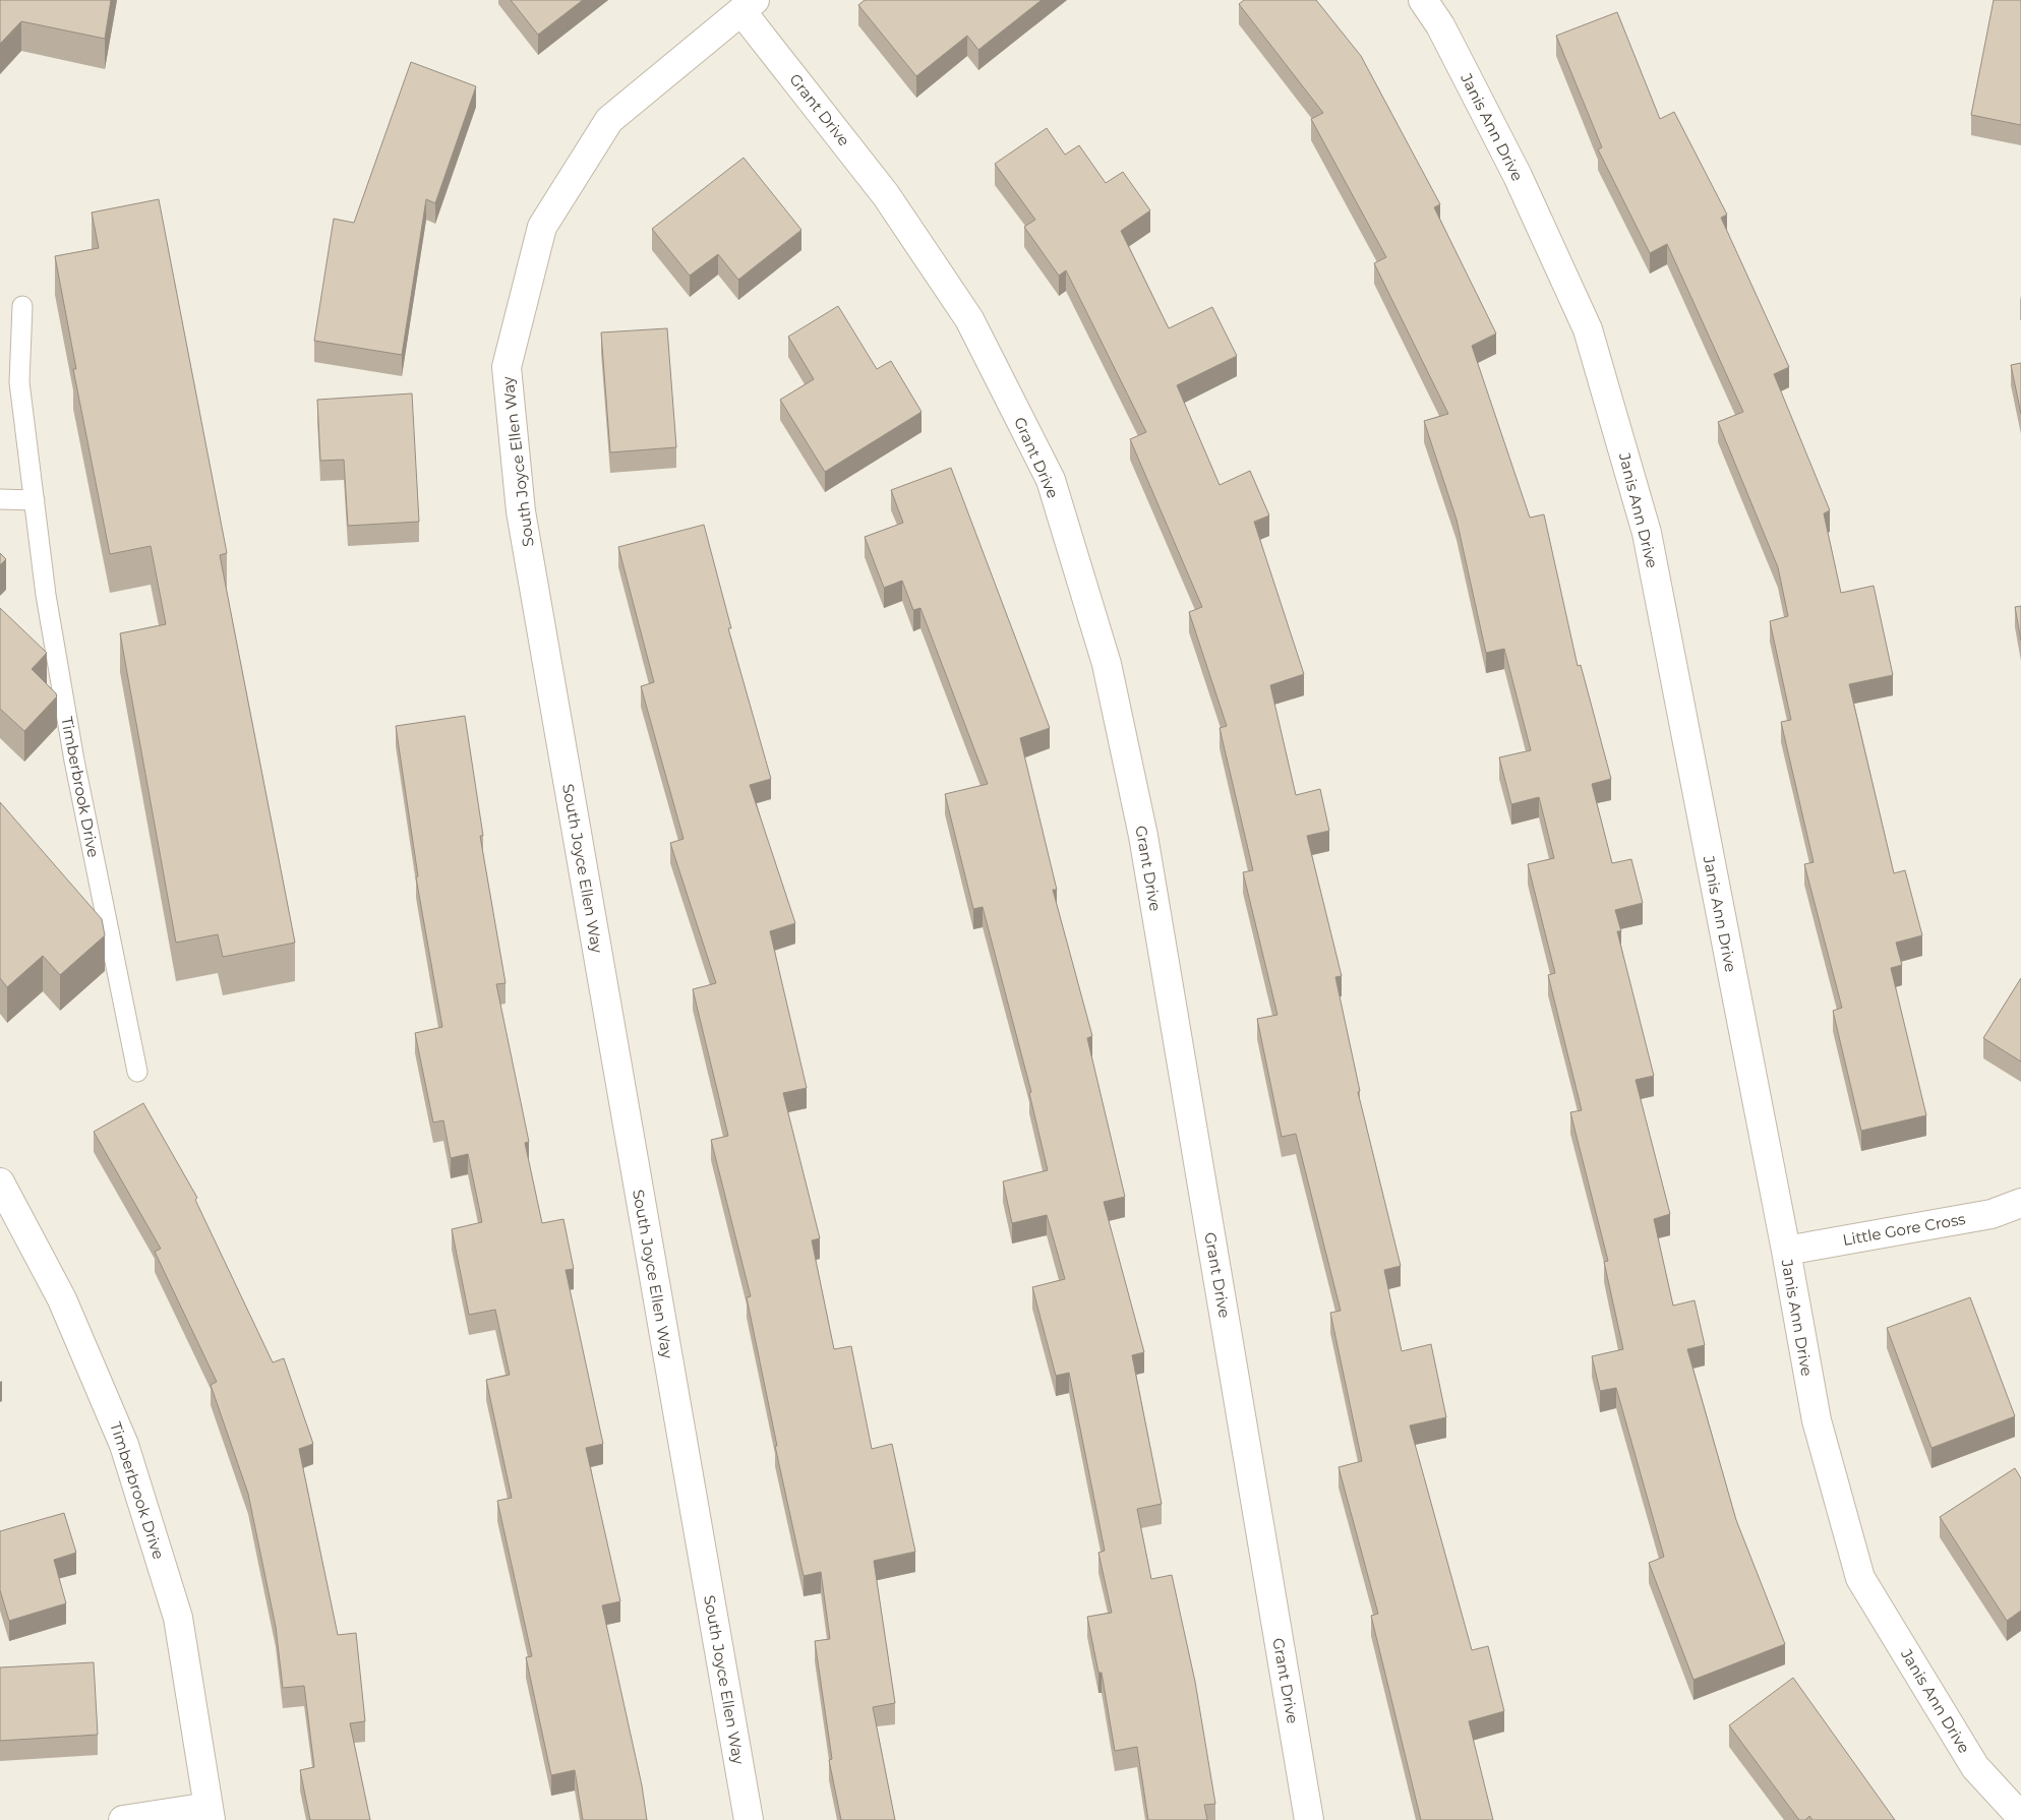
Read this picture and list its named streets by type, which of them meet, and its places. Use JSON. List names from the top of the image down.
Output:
{
  "streets": {
    "street": [
      "Grant Drive",
      "Janis Ann Drive",
      "South Joyce Ellen Way",
      "Timberbrook Drive",
      "Little Gore Cross"
    ]
  },
  "crossings": [
    ["Grant Drive", "South Joyce Ellen Way"],
    ["Janis Ann Drive", "Little Gore Cross"]
  ]
}
